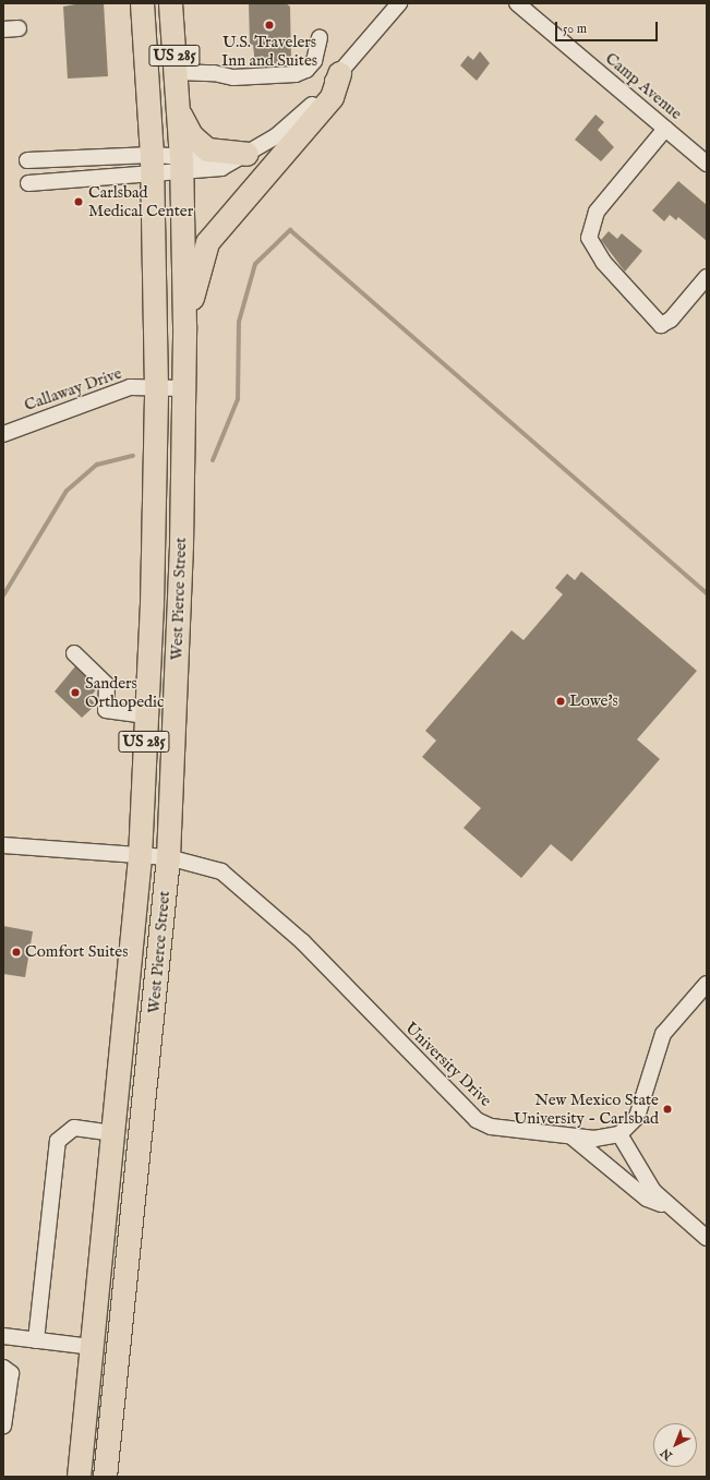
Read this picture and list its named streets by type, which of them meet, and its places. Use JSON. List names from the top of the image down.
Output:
{
  "streets": {
    "highway": ["US 285", "West Pierce Street"],
    "street": ["Camp Avenue", "Callaway Drive", "University Drive"]
  },
  "crossings": [
    ["Callaway Drive", "West Pierce Street"],
    ["West Pierce Street", "University Drive"]
  ],
  "places": [
    "U.S. Travelers Inn and Suites",
    "Carlsbad Medical Center",
    "Sanders Orthopedic",
    "Lowe's",
    "Comfort Suites",
    "New Mexico State University - Carlsbad"
  ],
  "scale_bar": "50 m",
  "north": "bottom left"
}
